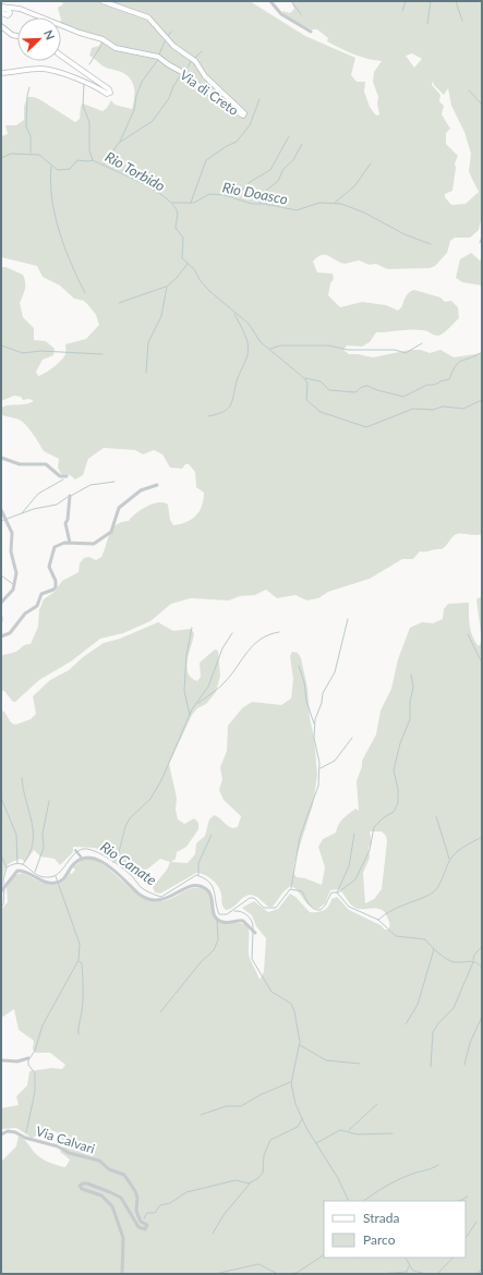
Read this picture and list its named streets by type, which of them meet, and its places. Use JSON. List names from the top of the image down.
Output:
{
  "streets": {
    "main road": ["Via di Creto"],
    "street": ["Via Calvari"]
  },
  "water": ["Rio Torbido", "Rio Doasco", "Rio Canate"],
  "legend": ["Strada", "Parco"],
  "north": "top right"
}
